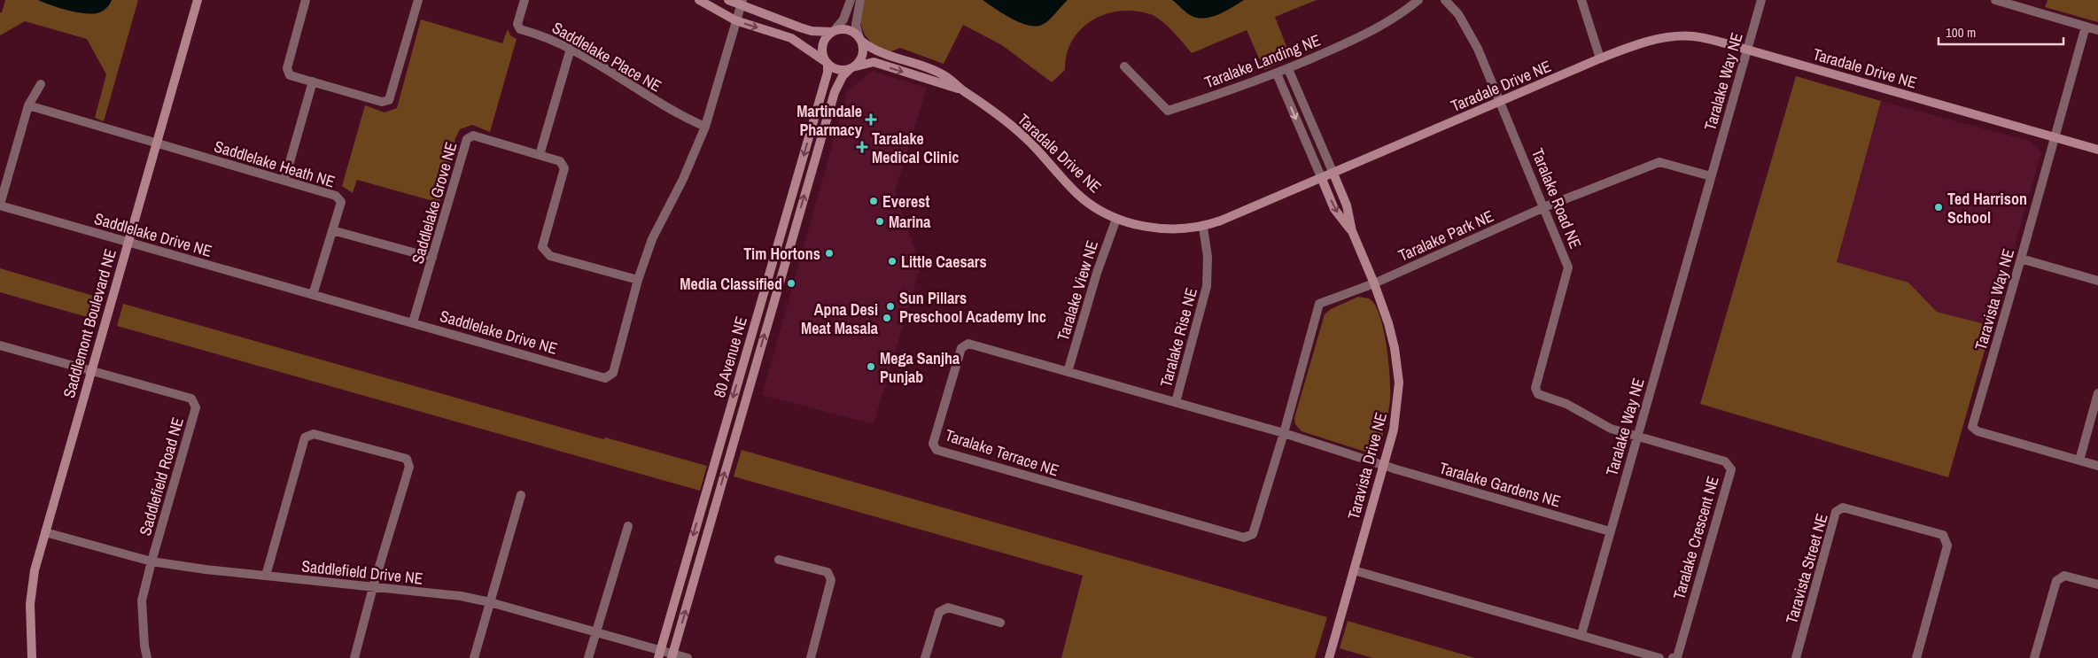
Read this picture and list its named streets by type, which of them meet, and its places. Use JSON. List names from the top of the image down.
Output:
{
  "streets": {
    "street": [
      "Saddlelake Place NE",
      "Taralake Landing NE",
      "Taradale Drive NE",
      "Taralake Way NE",
      "Saddlelake Heath NE",
      "Taralake Road NE",
      "Saddlelake Grove NE",
      "Saddlelake Drive NE",
      "Taralake Park NE",
      "Taralake View NE",
      "Taravista Way NE",
      "Saddlemont Boulevard NE",
      "Taralake Rise NE",
      "80 Avenue NE",
      "Taralake Terrace NE",
      "Taravista Drive NE",
      "Saddlefield Road NE",
      "Taralake Gardens NE",
      "Taralake Crescent NE",
      "Taravista Street NE",
      "Saddlefield Drive NE"
    ]
  },
  "crossings": [
    ["Saddlelake Place NE", "Saddlelake Drive NE"],
    ["Taradale Drive NE", "Taralake Way NE"],
    ["Taradale Drive NE", "Taralake Road NE"],
    ["Taradale Drive NE", "Taralake View NE"],
    ["Taradale Drive NE", "Taravista Way NE"],
    ["Taradale Drive NE", "Taralake Rise NE"],
    ["Taradale Drive NE", "80 Avenue NE"],
    ["Taradale Drive NE", "Taravista Drive NE"],
    ["Taralake Way NE", "Taralake Road NE"],
    ["Taralake Way NE", "Taralake Park NE"],
    ["Taralake Way NE", "Taralake Gardens NE"],
    ["Taralake Way NE", "Taralake Crescent NE"],
    ["Saddlelake Heath NE", "Saddlelake Drive NE"],
    ["Saddlelake Heath NE", "Saddlemont Boulevard NE"],
    ["Taralake Road NE", "Taralake Park NE"],
    ["Taralake Road NE", "Taralake Crescent NE"],
    ["Saddlelake Grove NE", "Saddlelake Drive NE"],
    ["Saddlelake Drive NE", "Saddlemont Boulevard NE"],
    ["Taralake Park NE", "Taralake Terrace NE"],
    ["Taralake Park NE", "Taravista Drive NE"],
    ["Taralake View NE", "Taralake Terrace NE"],
    ["Saddlemont Boulevard NE", "Saddlefield Road NE"],
    ["Saddlemont Boulevard NE", "Saddlefield Drive NE"],
    ["Taralake Rise NE", "Taralake Terrace NE"],
    ["80 Avenue NE", "Saddlefield Drive NE"],
    ["Taralake Terrace NE", "Taravista Drive NE"],
    ["Taralake Terrace NE", "Taralake Gardens NE"],
    ["Taravista Drive NE", "Taralake Gardens NE"],
    ["Saddlefield Road NE", "Saddlefield Drive NE"]
  ],
  "places": {
    "health": ["Martindale Pharmacy", "Taralake Medical Clinic"],
    "other": [
      "Everest",
      "Ted Harrison School",
      "Marina",
      "Tim Hortons",
      "Little Caesars",
      "Media Classified",
      "Sun Pillars Preschool Academy Inc",
      "Apna Desi Meat Masala",
      "Mega Sanjha Punjab"
    ]
  },
  "scale_bar": "100 m"
}
